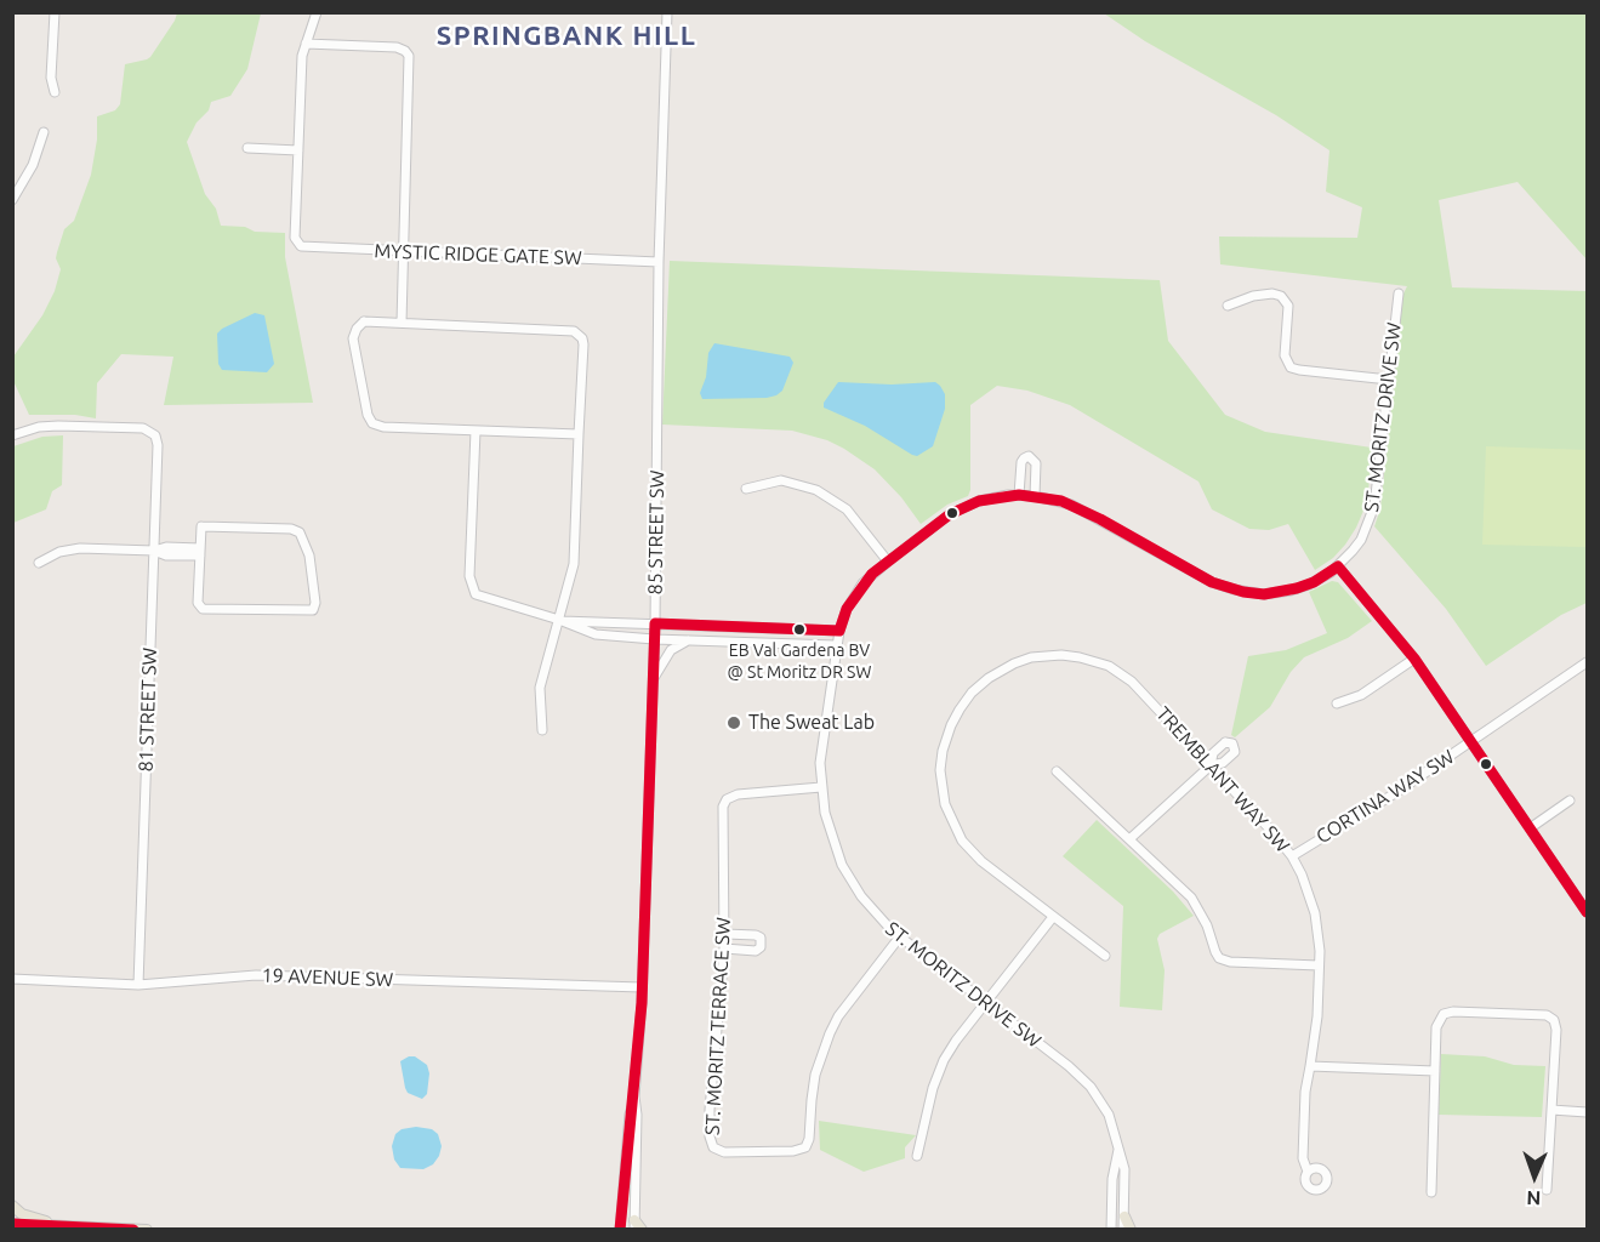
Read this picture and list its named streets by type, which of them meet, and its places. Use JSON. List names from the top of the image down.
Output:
{
  "streets": {
    "street": [
      "MYSTIC RIDGE GATE SW",
      "ST. MORITZ DRIVE SW",
      "85 STREET SW",
      "81 STREET SW",
      "TREMBLANT WAY SW",
      "CORTINA WAY SW",
      "19 AVENUE SW",
      "ST. MORITZ TERRACE SW"
    ]
  },
  "crossings": [
    ["MYSTIC RIDGE GATE SW", "85 STREET SW"],
    ["ST. MORITZ DRIVE SW", "ST. MORITZ TERRACE SW"],
    ["85 STREET SW", "19 AVENUE SW"],
    ["81 STREET SW", "19 AVENUE SW"],
    ["TREMBLANT WAY SW", "CORTINA WAY SW"]
  ],
  "districts": ["SPRINGBANK HILL"],
  "places": ["EB Val Gardena BV @ St Moritz DR SW", "The Sweat Lab"],
  "north": "bottom"
}
